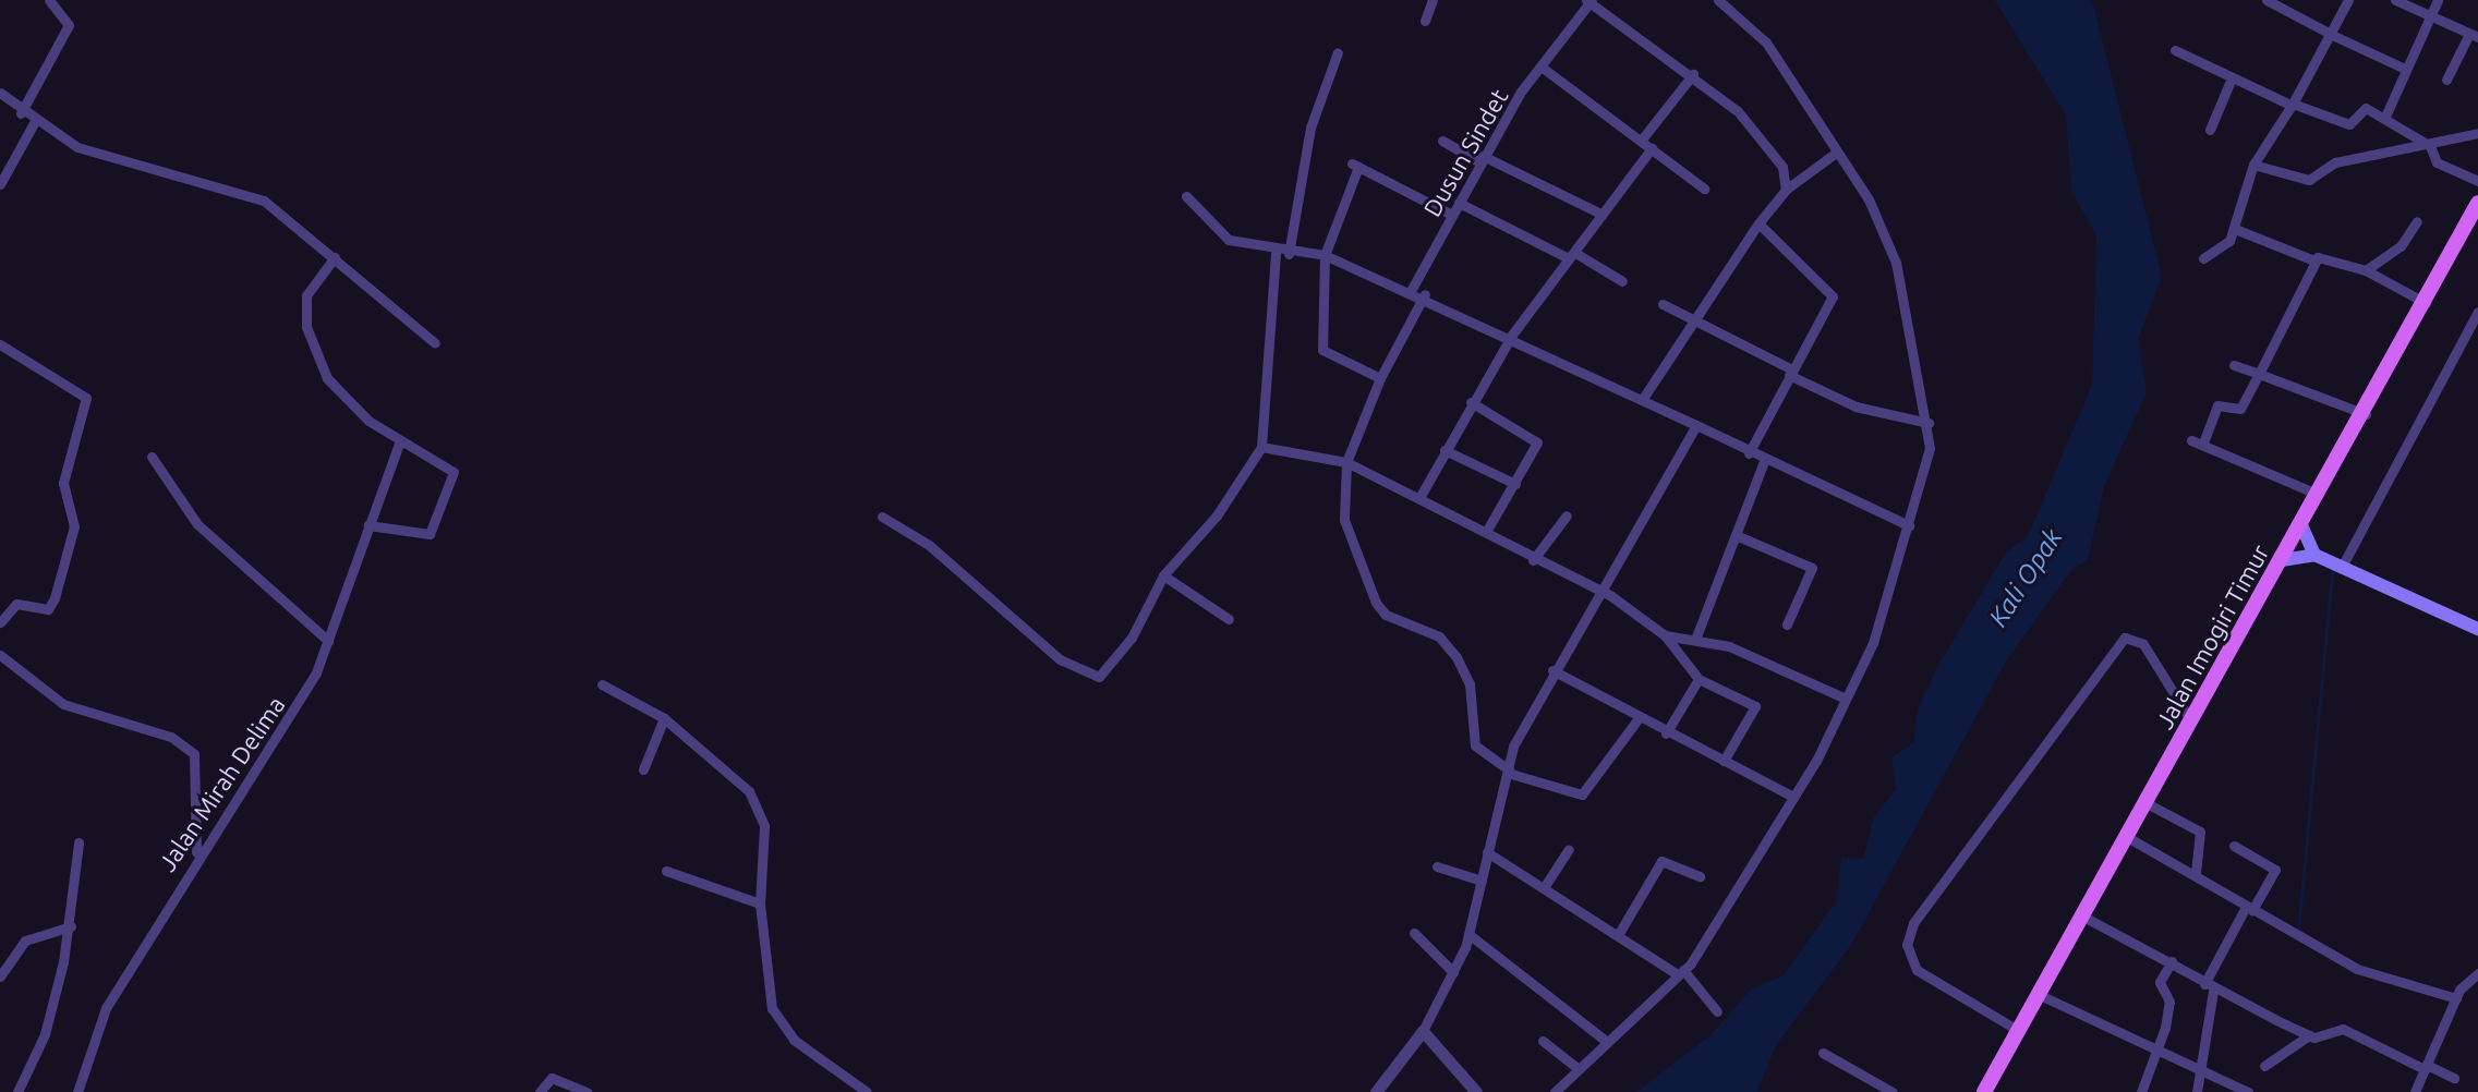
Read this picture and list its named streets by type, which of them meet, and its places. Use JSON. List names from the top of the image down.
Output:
{
  "streets": {
    "main road": ["Jalan Imogiri Timur"],
    "street": ["Dusun Sindet", "Jalan Mirah Delima"]
  },
  "water": ["Kali Opak"]
}
